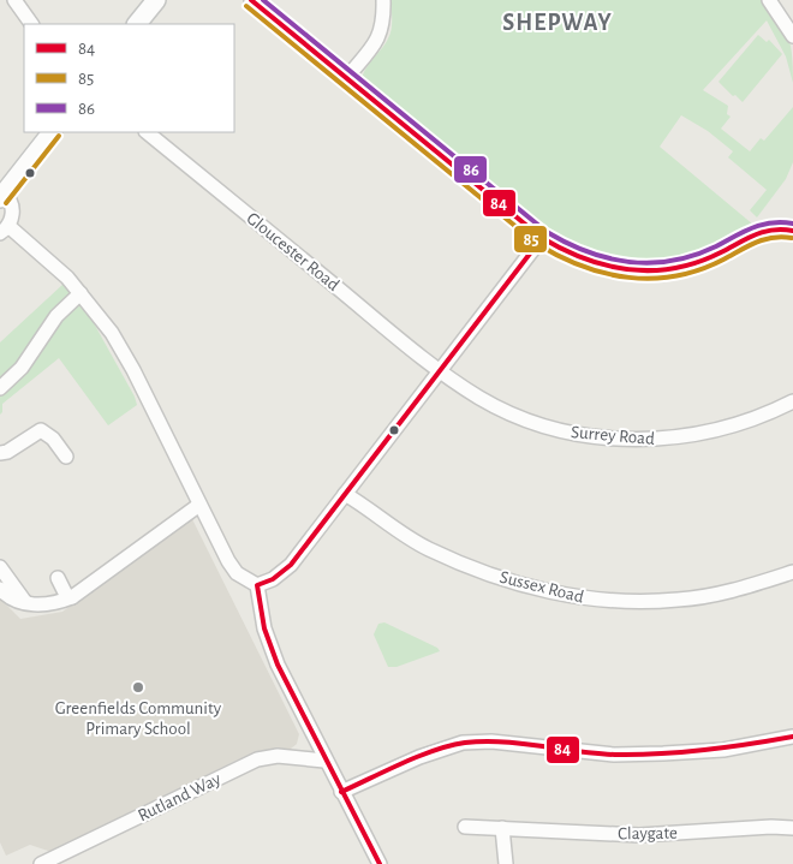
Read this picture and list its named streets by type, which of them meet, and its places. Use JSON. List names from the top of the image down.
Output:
{
  "streets": {
    "street": [
      "Gloucester Road",
      "Surrey Road",
      "Sussex Road",
      "Rutland Way",
      "Claygate"
    ]
  },
  "crossings": [
    ["Gloucester Road", "Surrey Road"]
  ],
  "districts": ["SHEPWAY"],
  "places": ["Greenfields Community Primary School"],
  "lines": ["transit line 84", "transit line 86", "transit line 85"],
  "legend": ["84", "85", "86"]
}
